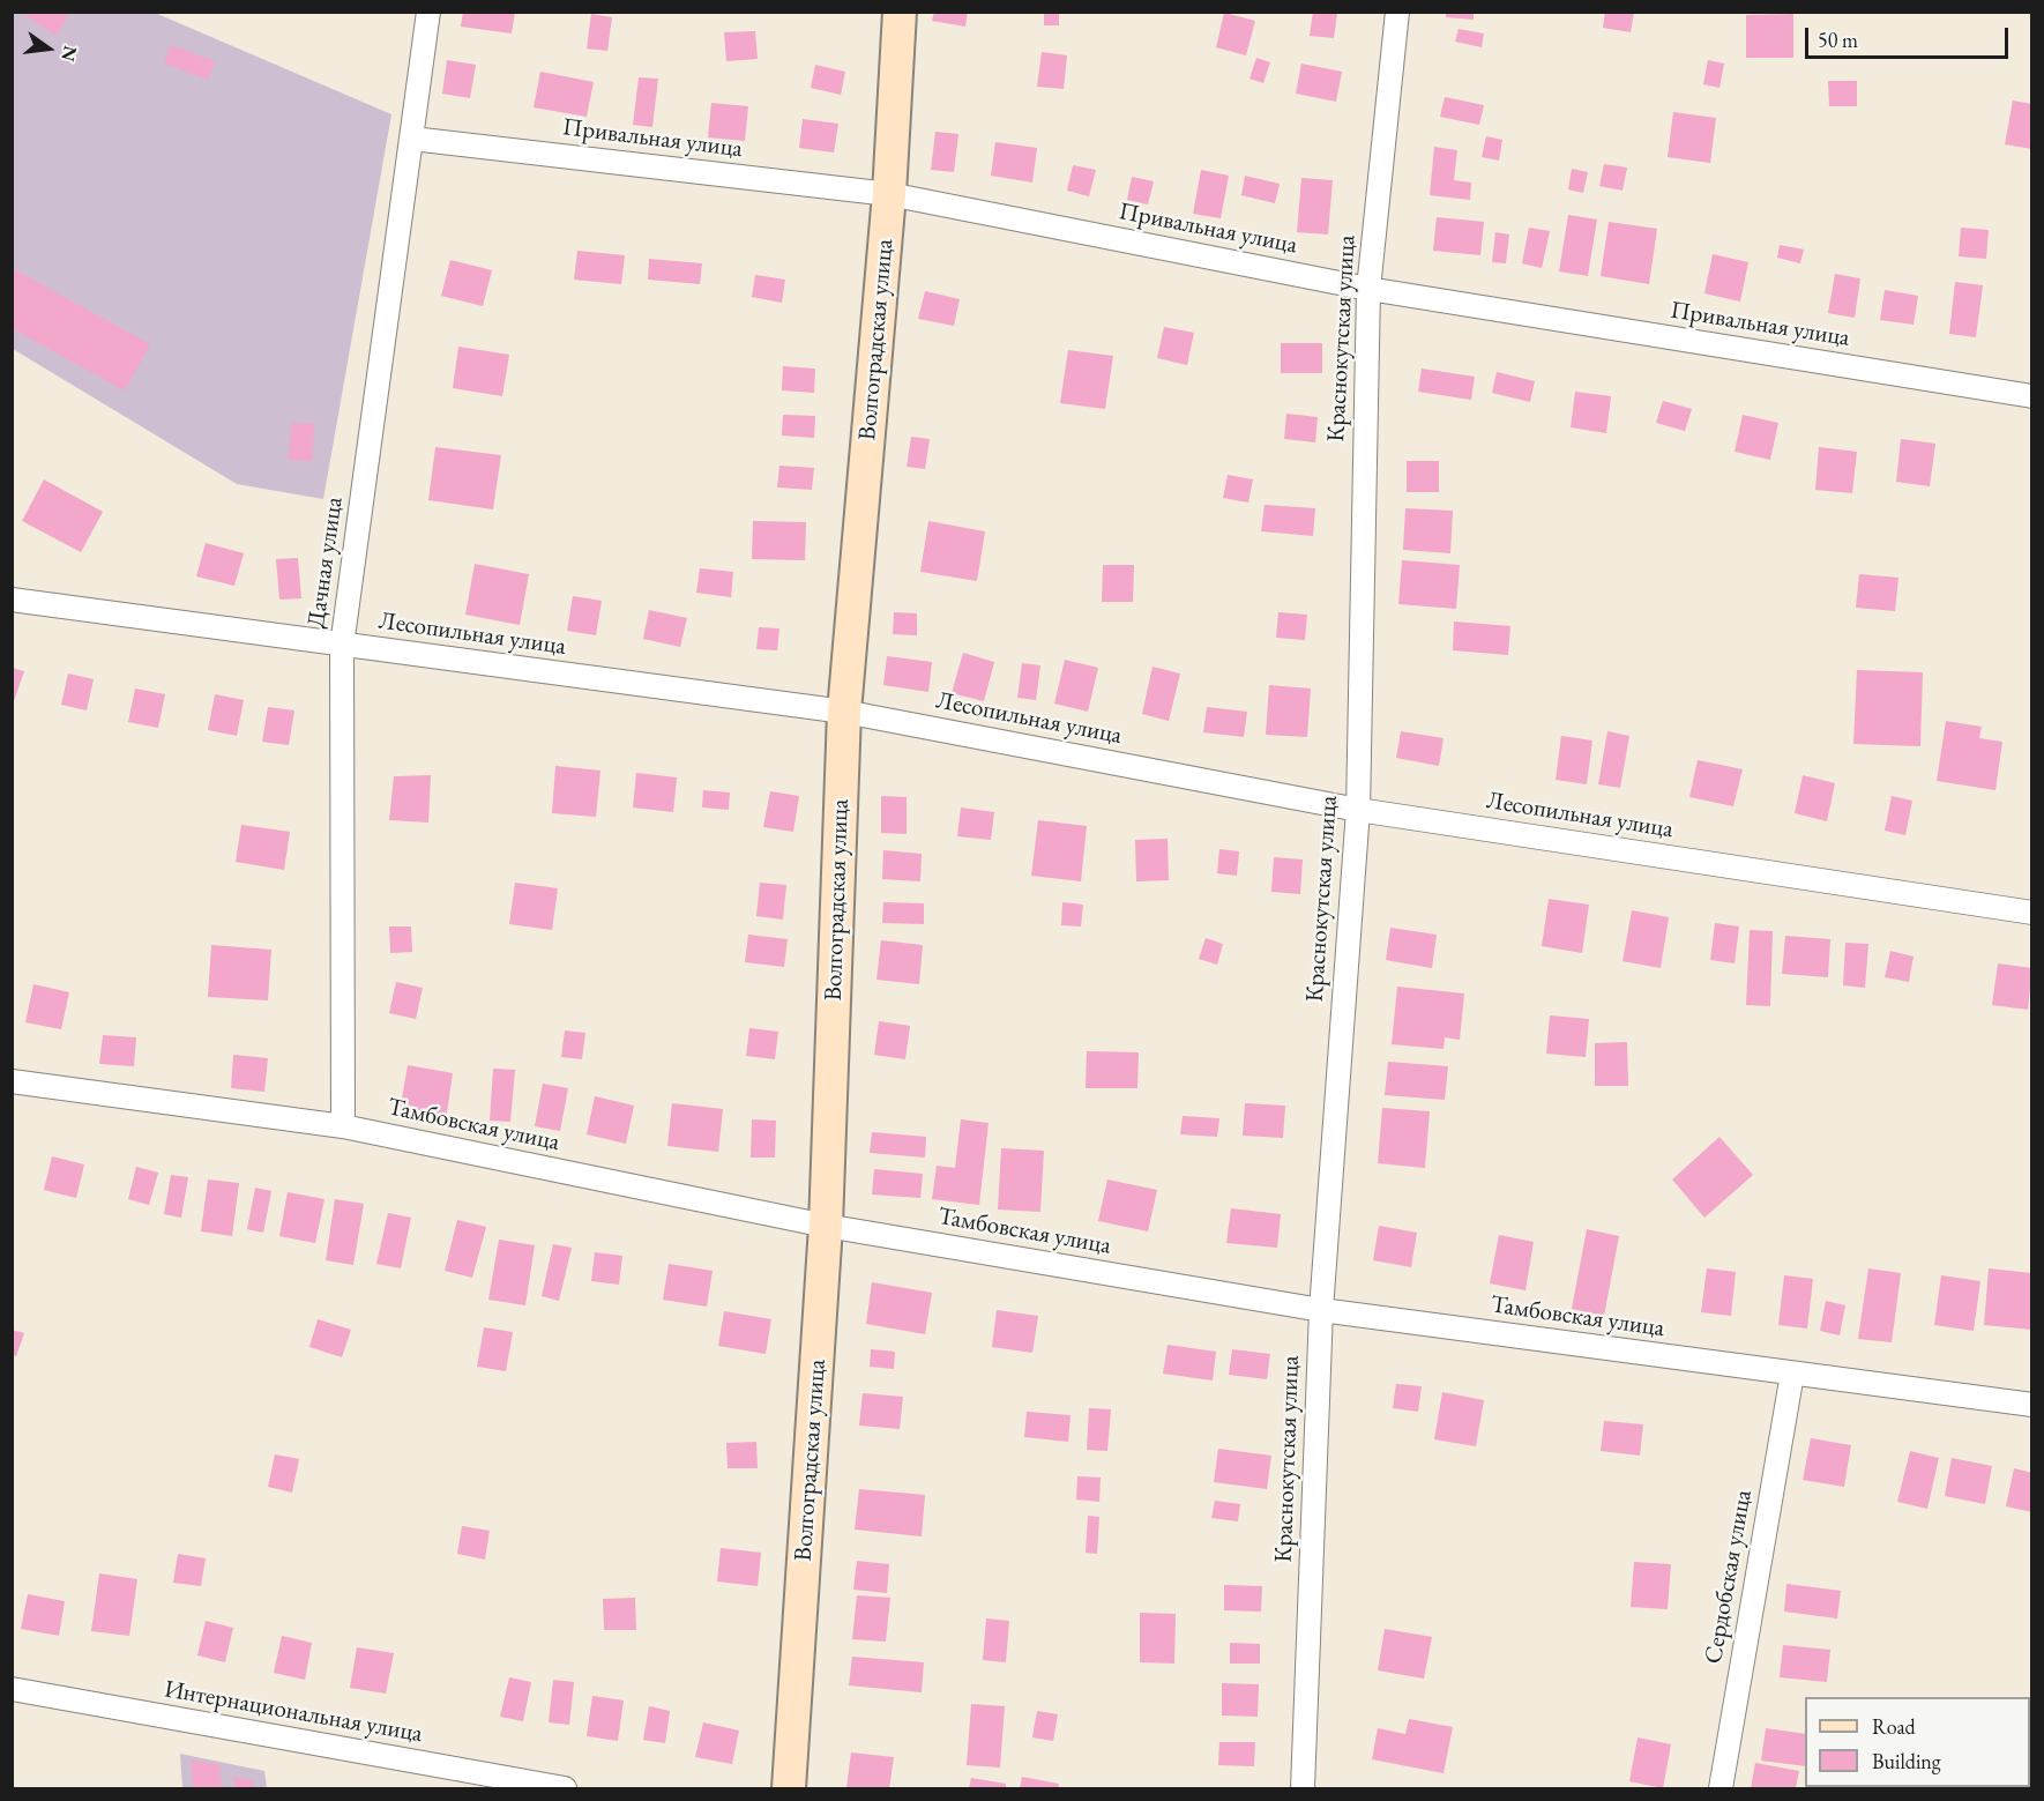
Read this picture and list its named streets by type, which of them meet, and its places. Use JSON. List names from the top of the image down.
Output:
{
  "streets": {
    "street": [
      "Привальная улица",
      "Краснокутская улица",
      "Волгоградская улица",
      "Дачная улица",
      "Лесопильная улица",
      "Тамбовская улица",
      "Сердобская улица",
      "Интернациональная улица"
    ]
  },
  "crossings": [
    ["Привальная улица", "Краснокутская улица"],
    ["Привальная улица", "Волгоградская улица"],
    ["Привальная улица", "Дачная улица"],
    ["Краснокутская улица", "Лесопильная улица"],
    ["Краснокутская улица", "Тамбовская улица"],
    ["Волгоградская улица", "Лесопильная улица"],
    ["Волгоградская улица", "Тамбовская улица"],
    ["Дачная улица", "Лесопильная улица"],
    ["Дачная улица", "Тамбовская улица"],
    ["Тамбовская улица", "Сердобская улица"]
  ],
  "legend": ["Road", "Building"],
  "scale_bar": "50 m",
  "north": "right"
}
